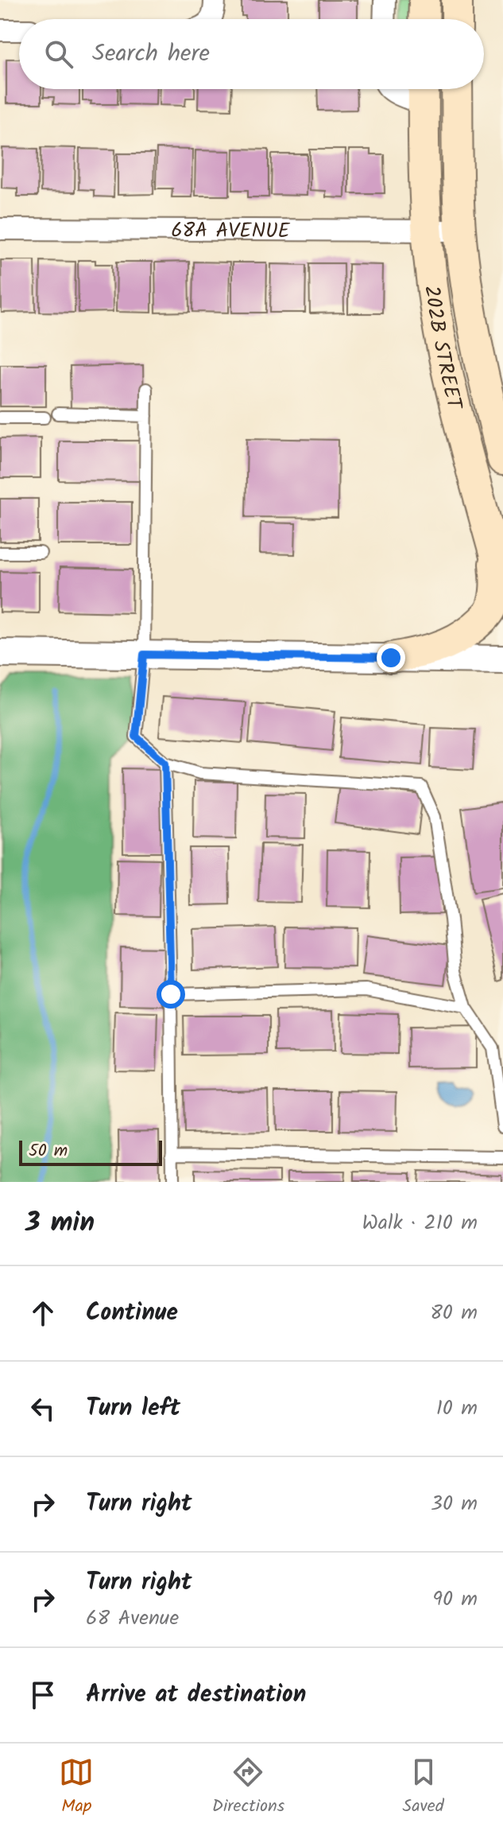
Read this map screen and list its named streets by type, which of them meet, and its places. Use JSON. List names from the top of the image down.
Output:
{
  "streets": {
    "main road": ["202B STREET"],
    "street": ["68A AVENUE"]
  },
  "crossings": [
    ["68A AVENUE", "202B STREET"]
  ],
  "scale_bar": "50 m",
  "page": {
    "search": "Search here",
    "scale": "50 m",
    "heading": ["3 min", "Walk · 210 m"],
    "list": [
      ["Continue", "80 m"],
      ["Turn left", "10 m"],
      ["Turn right", "30 m"],
      ["Turn right", "68 Avenue", "90 m"],
      "Arrive at destination"
    ],
    "nav": ["Map", "Directions", "Saved"]
  }
}
